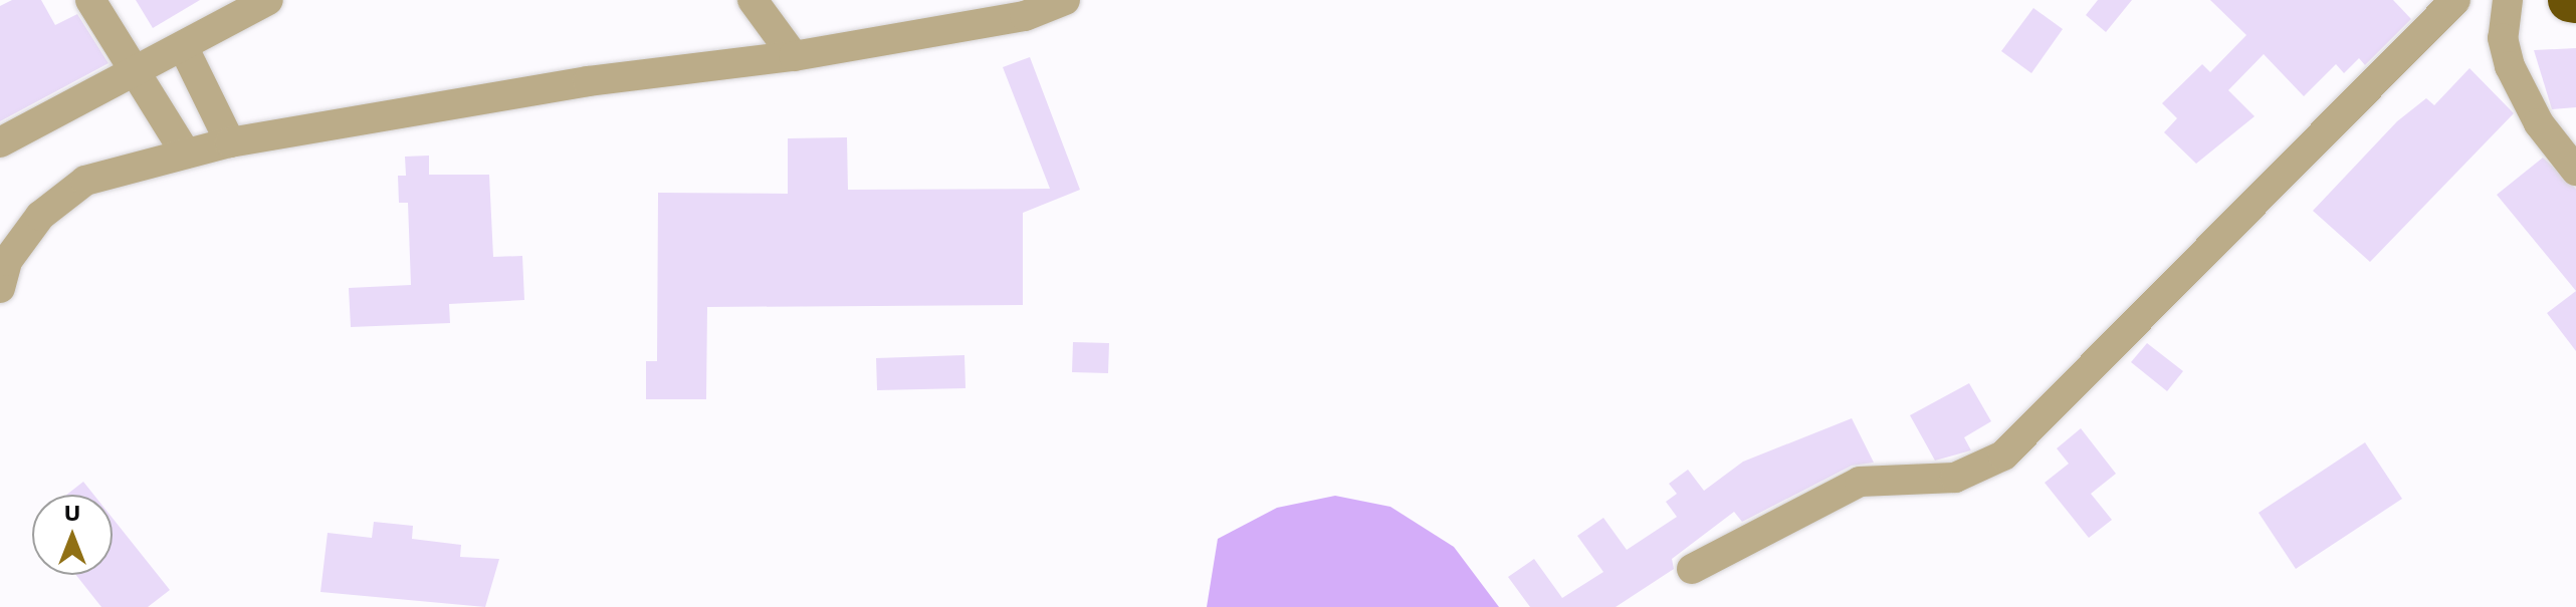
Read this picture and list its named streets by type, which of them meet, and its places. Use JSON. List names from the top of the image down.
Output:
{
  "north": "top"
}
